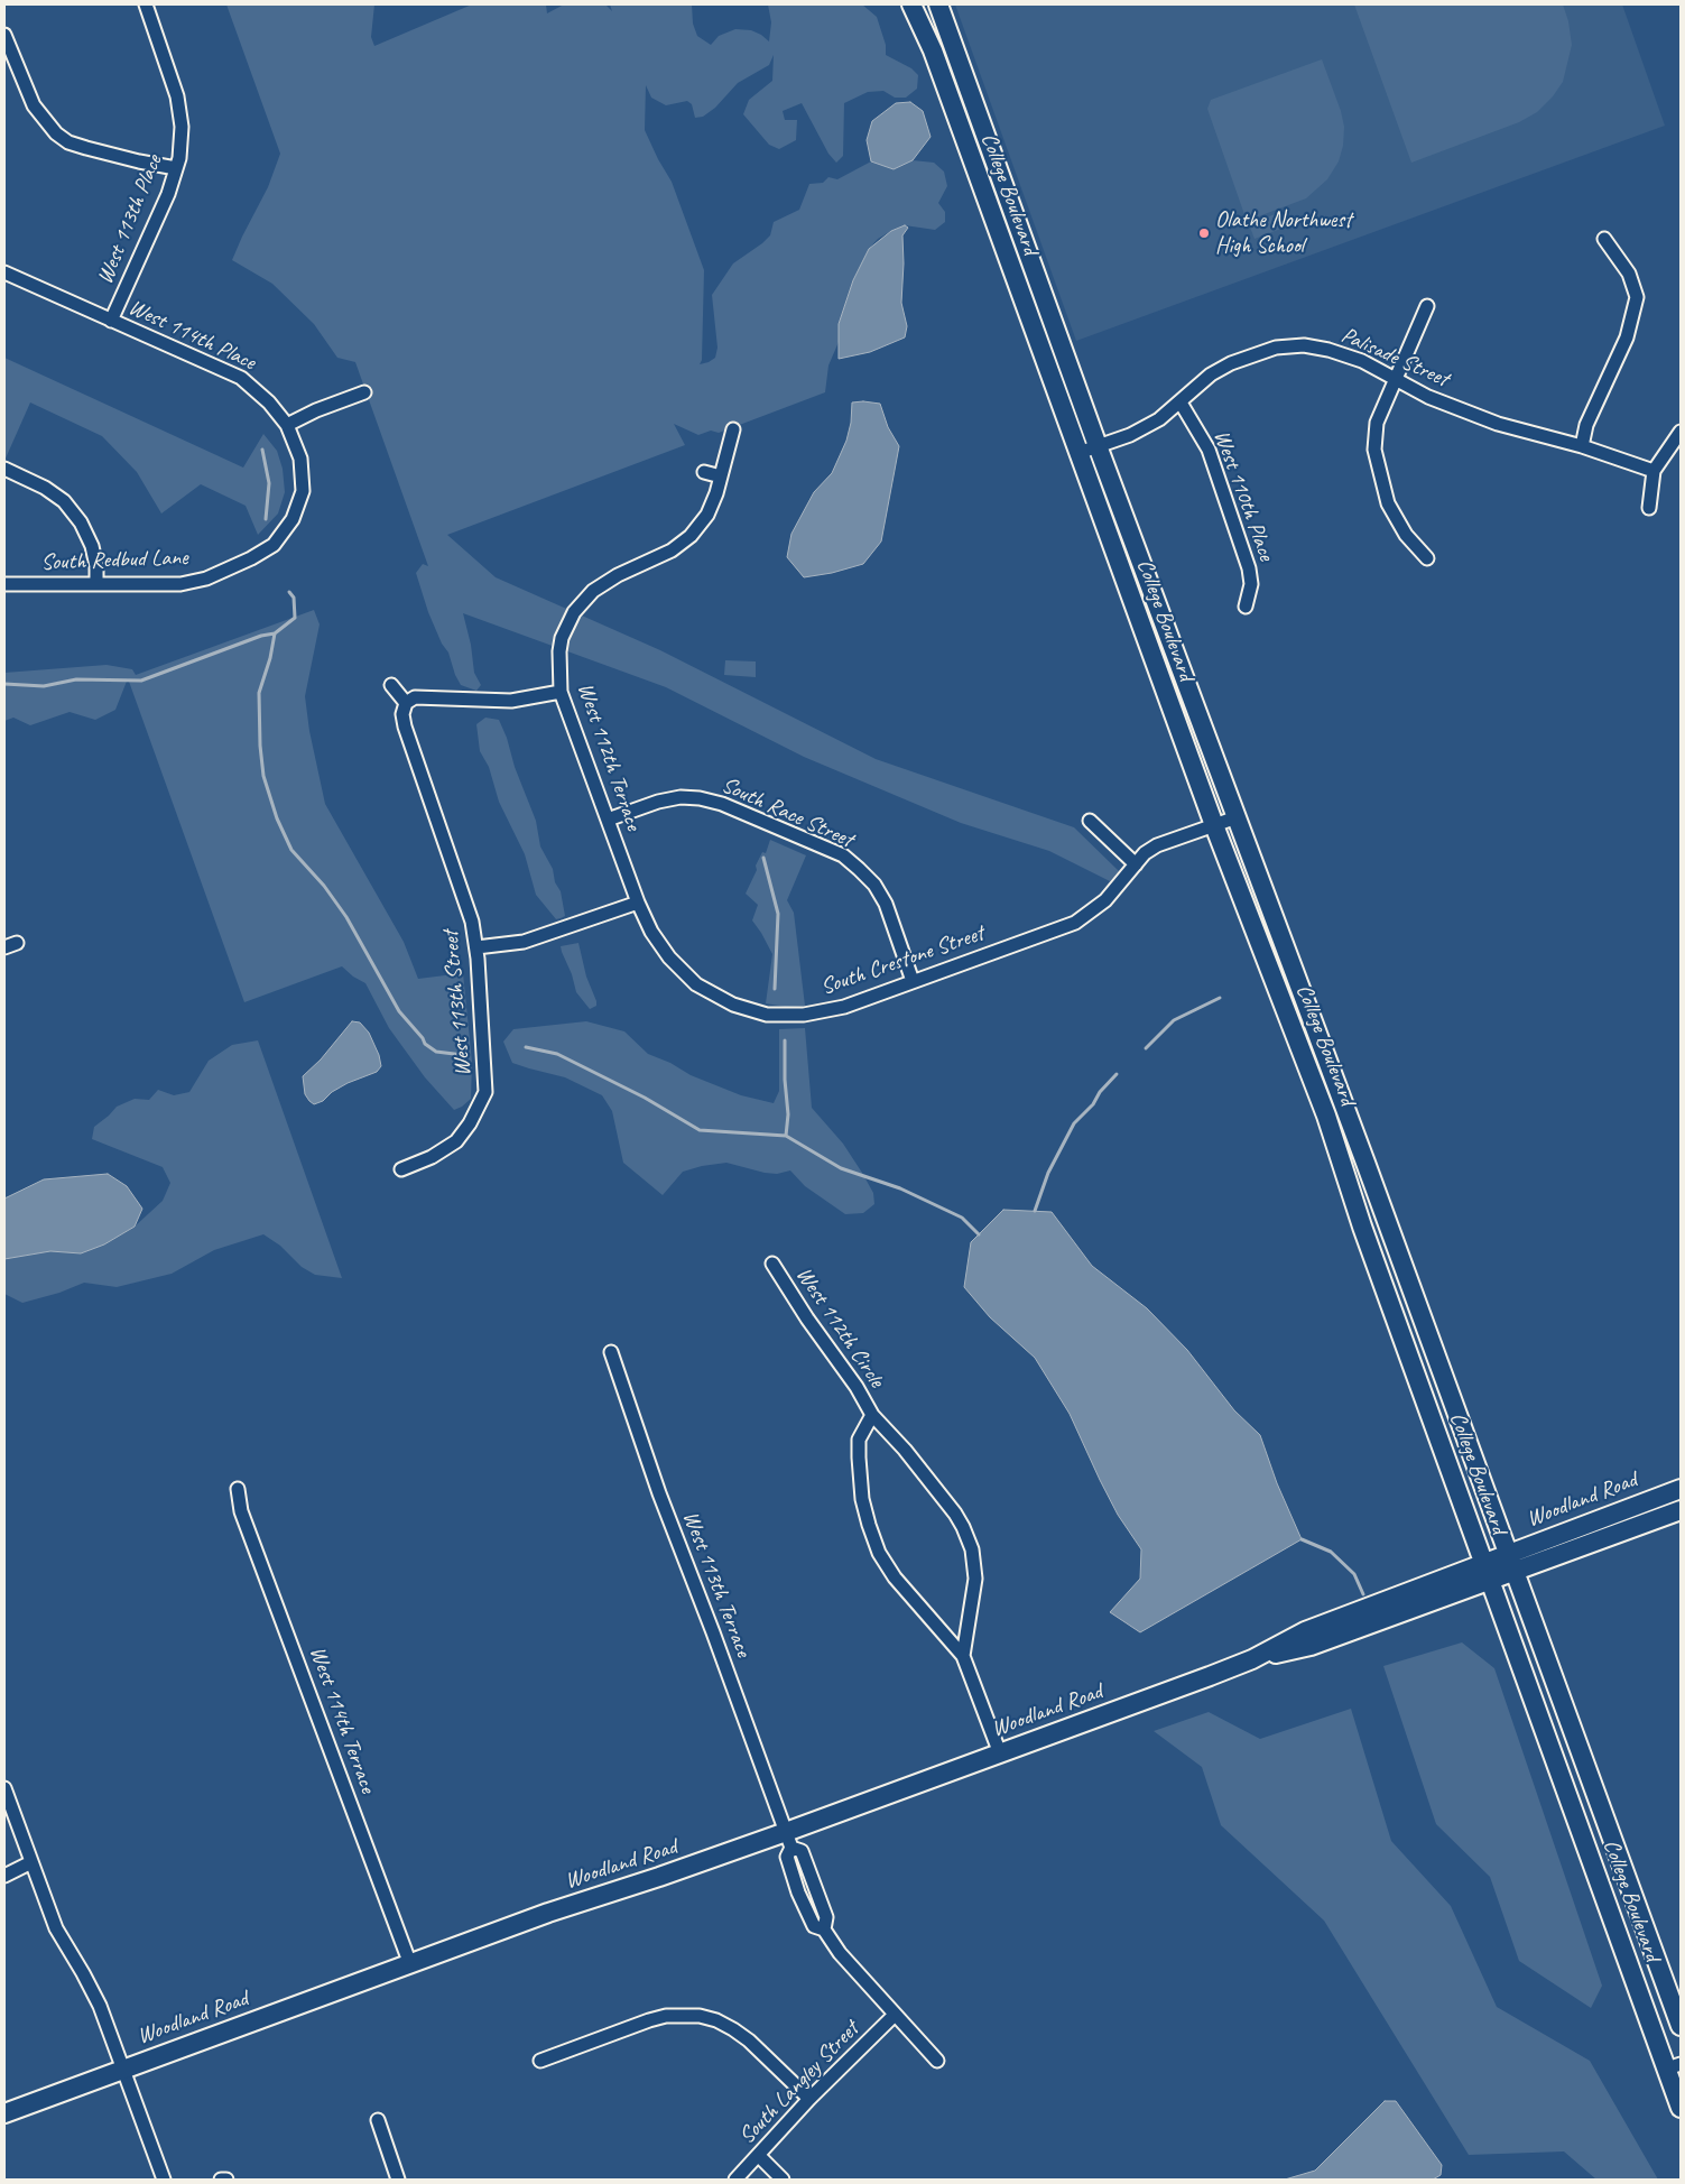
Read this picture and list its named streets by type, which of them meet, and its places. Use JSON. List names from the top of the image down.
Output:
{
  "streets": {
    "main road": ["College Boulevard", "Woodland Road"],
    "street": [
      "West 113th Place",
      "West 114th Place",
      "Palisade Street",
      "West 110th Place",
      "South Redbud Lane",
      "West 112th Terrace",
      "South Race Street",
      "South Crestone Street",
      "West 113th Street",
      "West 112th Circle",
      "West 113th Terrace",
      "West 114th Terrace",
      "South Langley Street"
    ]
  },
  "crossings": [
    ["College Boulevard", "Palisade Street"],
    ["College Boulevard", "South Crestone Street"],
    ["College Boulevard", "Woodland Road"],
    ["West 113th Place", "West 114th Place"],
    ["West 114th Place", "South Redbud Lane"],
    ["Palisade Street", "West 110th Place"],
    ["West 112th Terrace", "South Race Street"],
    ["West 112th Terrace", "South Crestone Street"],
    ["South Race Street", "South Crestone Street"],
    ["West 112th Circle", "Woodland Road"],
    ["Woodland Road", "West 113th Terrace"],
    ["Woodland Road", "West 114th Terrace"],
    ["West 113th Terrace", "South Langley Street"]
  ],
  "places": ["Olathe Northwest High School"]
}
